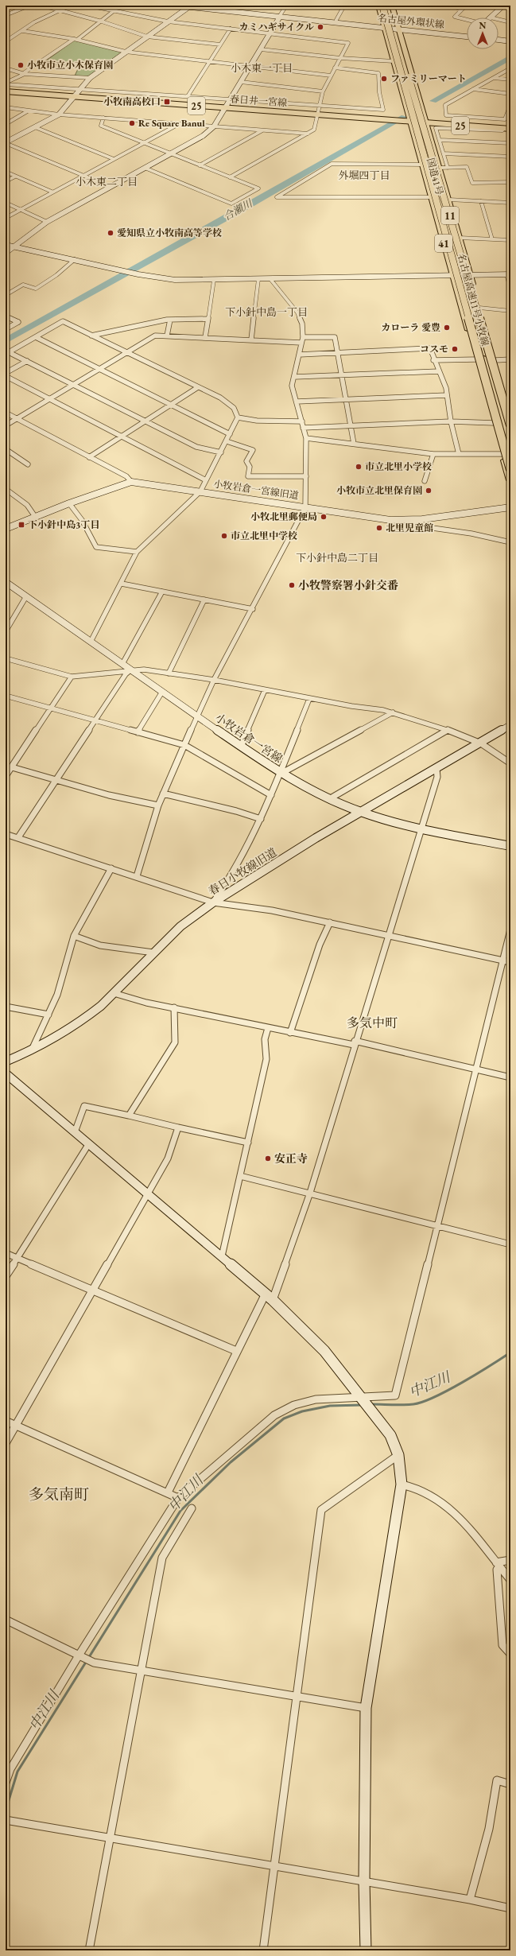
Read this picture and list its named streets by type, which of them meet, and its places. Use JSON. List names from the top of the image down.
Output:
{
  "streets": {
    "highway": [
      "国道41号",
      "11",
      "41",
      "名古屋高速11号小牧線"
    ],
    "main road": ["春日井一宮線", "25"],
    "street": [
      "名古屋外環状線",
      "小牧岩倉一宮線旧道",
      "小牧岩倉一宮線",
      "春日小牧線旧道"
    ]
  },
  "crossings": [
    ["名古屋外環状線", "国道41号"],
    ["春日井一宮線", "国道41号"],
    ["小牧岩倉一宮線", "春日小牧線旧道"]
  ],
  "districts": [
    "小木東一丁目",
    "外堀四丁目",
    "小木東二丁目",
    "下小針中島一丁目",
    "下小針中島二丁目",
    "多気中町",
    "多気南町"
  ],
  "water": ["合瀬川", "中江川"],
  "places": {
    "other": [
      "カミハギサイクル",
      "小牧市立小木保育園",
      "ファミリーマート",
      "Re Square Banul",
      "愛知県立小牧南高等学校",
      "カローラ 愛豊",
      "コスモ",
      "市立北里小学校",
      "小牧市立北里保育園",
      "小牧北里郵便局",
      "北里児童館",
      "市立北里中学校",
      "小牧警察署小針交番",
      "安正寺"
    ],
    "transit": ["小牧南高校口", "下小針中島3丁目"]
  },
  "north": "top"
}
